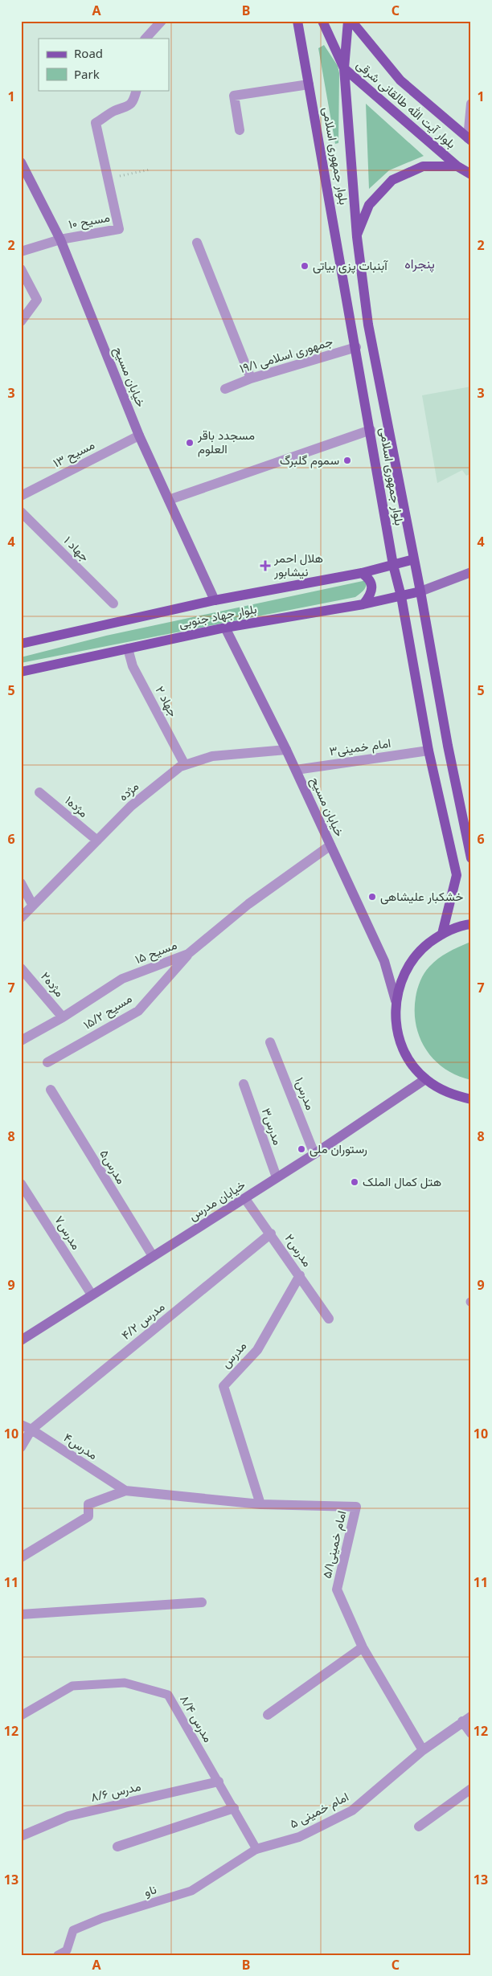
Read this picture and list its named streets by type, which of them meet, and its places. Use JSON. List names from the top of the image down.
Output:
{
  "streets": {
    "main road": ["بلوار آیت الله طالقانی شرقی", "بلوار جمهوری اسلامی", "بلوار جهاد جنوبی"],
    "street": [
      "مسیح ۱۰",
      "جمهوری اسلامی ۱۹/۱",
      "خیابان مسیح",
      "مسیح ۱۳",
      "جهاد ۱",
      "جهاد ۲",
      "امام خمینی۳",
      "مژده",
      "مژده۱",
      "مسیح ۱۵",
      "مژده۲",
      "مسیح ۱۵/۲",
      "مدرس۱",
      "مدرس۳",
      "مدرس۵",
      "خیابان مدرس",
      "مدرس۷",
      "مدرس۲",
      "مدرس ۴/۲",
      "مدرس",
      "مدرس۴",
      "امام خمینی۵/۱",
      "مدرس ۸/۶",
      "امام خمینی ۵"
    ],
    "lane": ["مدرس ۸/۴", "ناو"]
  },
  "crossings": [
    ["بلوار آیت الله طالقانی شرقی", "بلوار جمهوری اسلامی"],
    ["بلوار جمهوری اسلامی", "جمهوری اسلامی ۱۹/۱"],
    ["بلوار جمهوری اسلامی", "بلوار جهاد جنوبی"],
    ["بلوار جمهوری اسلامی", "امام خمینی۳"],
    ["مسیح ۱۰", "خیابان مسیح"],
    ["خیابان مسیح", "مسیح ۱۳"],
    ["خیابان مسیح", "بلوار جهاد جنوبی"],
    ["خیابان مسیح", "امام خمینی۳"],
    ["خیابان مسیح", "مژده"],
    ["خیابان مسیح", "مسیح ۱۵"],
    ["بلوار جهاد جنوبی", "جهاد ۲"],
    ["جهاد ۲", "مژده"],
    ["مژده", "مژده۱"],
    ["مسیح ۱۵", "مژده۲"],
    ["مسیح ۱۵", "مسیح ۱۵/۲"],
    ["مدرس۱", "خیابان مدرس"],
    ["مدرس۳", "خیابان مدرس"],
    ["مدرس۵", "خیابان مدرس"],
    ["خیابان مدرس", "مدرس۷"],
    ["خیابان مدرس", "مدرس۲"],
    ["مدرس۲", "مدرس ۴/۲"],
    ["مدرس۲", "مدرس"],
    ["مدرس ۴/۲", "مدرس۴"],
    ["مدرس", "امام خمینی۵/۱"],
    ["مدرس۴", "امام خمینی۵/۱"],
    ["امام خمینی۵/۱", "امام خمینی ۵"],
    ["مدرس ۸/۴", "مدرس ۸/۶"],
    ["مدرس ۸/۴", "امام خمینی ۵"],
    ["مدرس ۸/۴", "ناو"],
    ["امام خمینی ۵", "ناو"]
  ],
  "districts": ["پنجراه"],
  "places": {
    "other": [
      "آبنبات پزی بیاتی",
      "مسجدد باقر العلوم",
      "سموم گلبرگ",
      "خشکبار علیشاهی",
      "رستوران ملی",
      "هتل کمال الملک"
    ],
    "health": ["هلال احمر نیشابور"]
  },
  "legend": ["Road", "Park"],
  "grid": {
    "columns": ["A", "B", "C"],
    "rows": [
      "1",
      "2",
      "3",
      "4",
      "5",
      "6",
      "7",
      "8",
      "9",
      "10",
      "11",
      "12",
      "13"
    ]
  }
}
